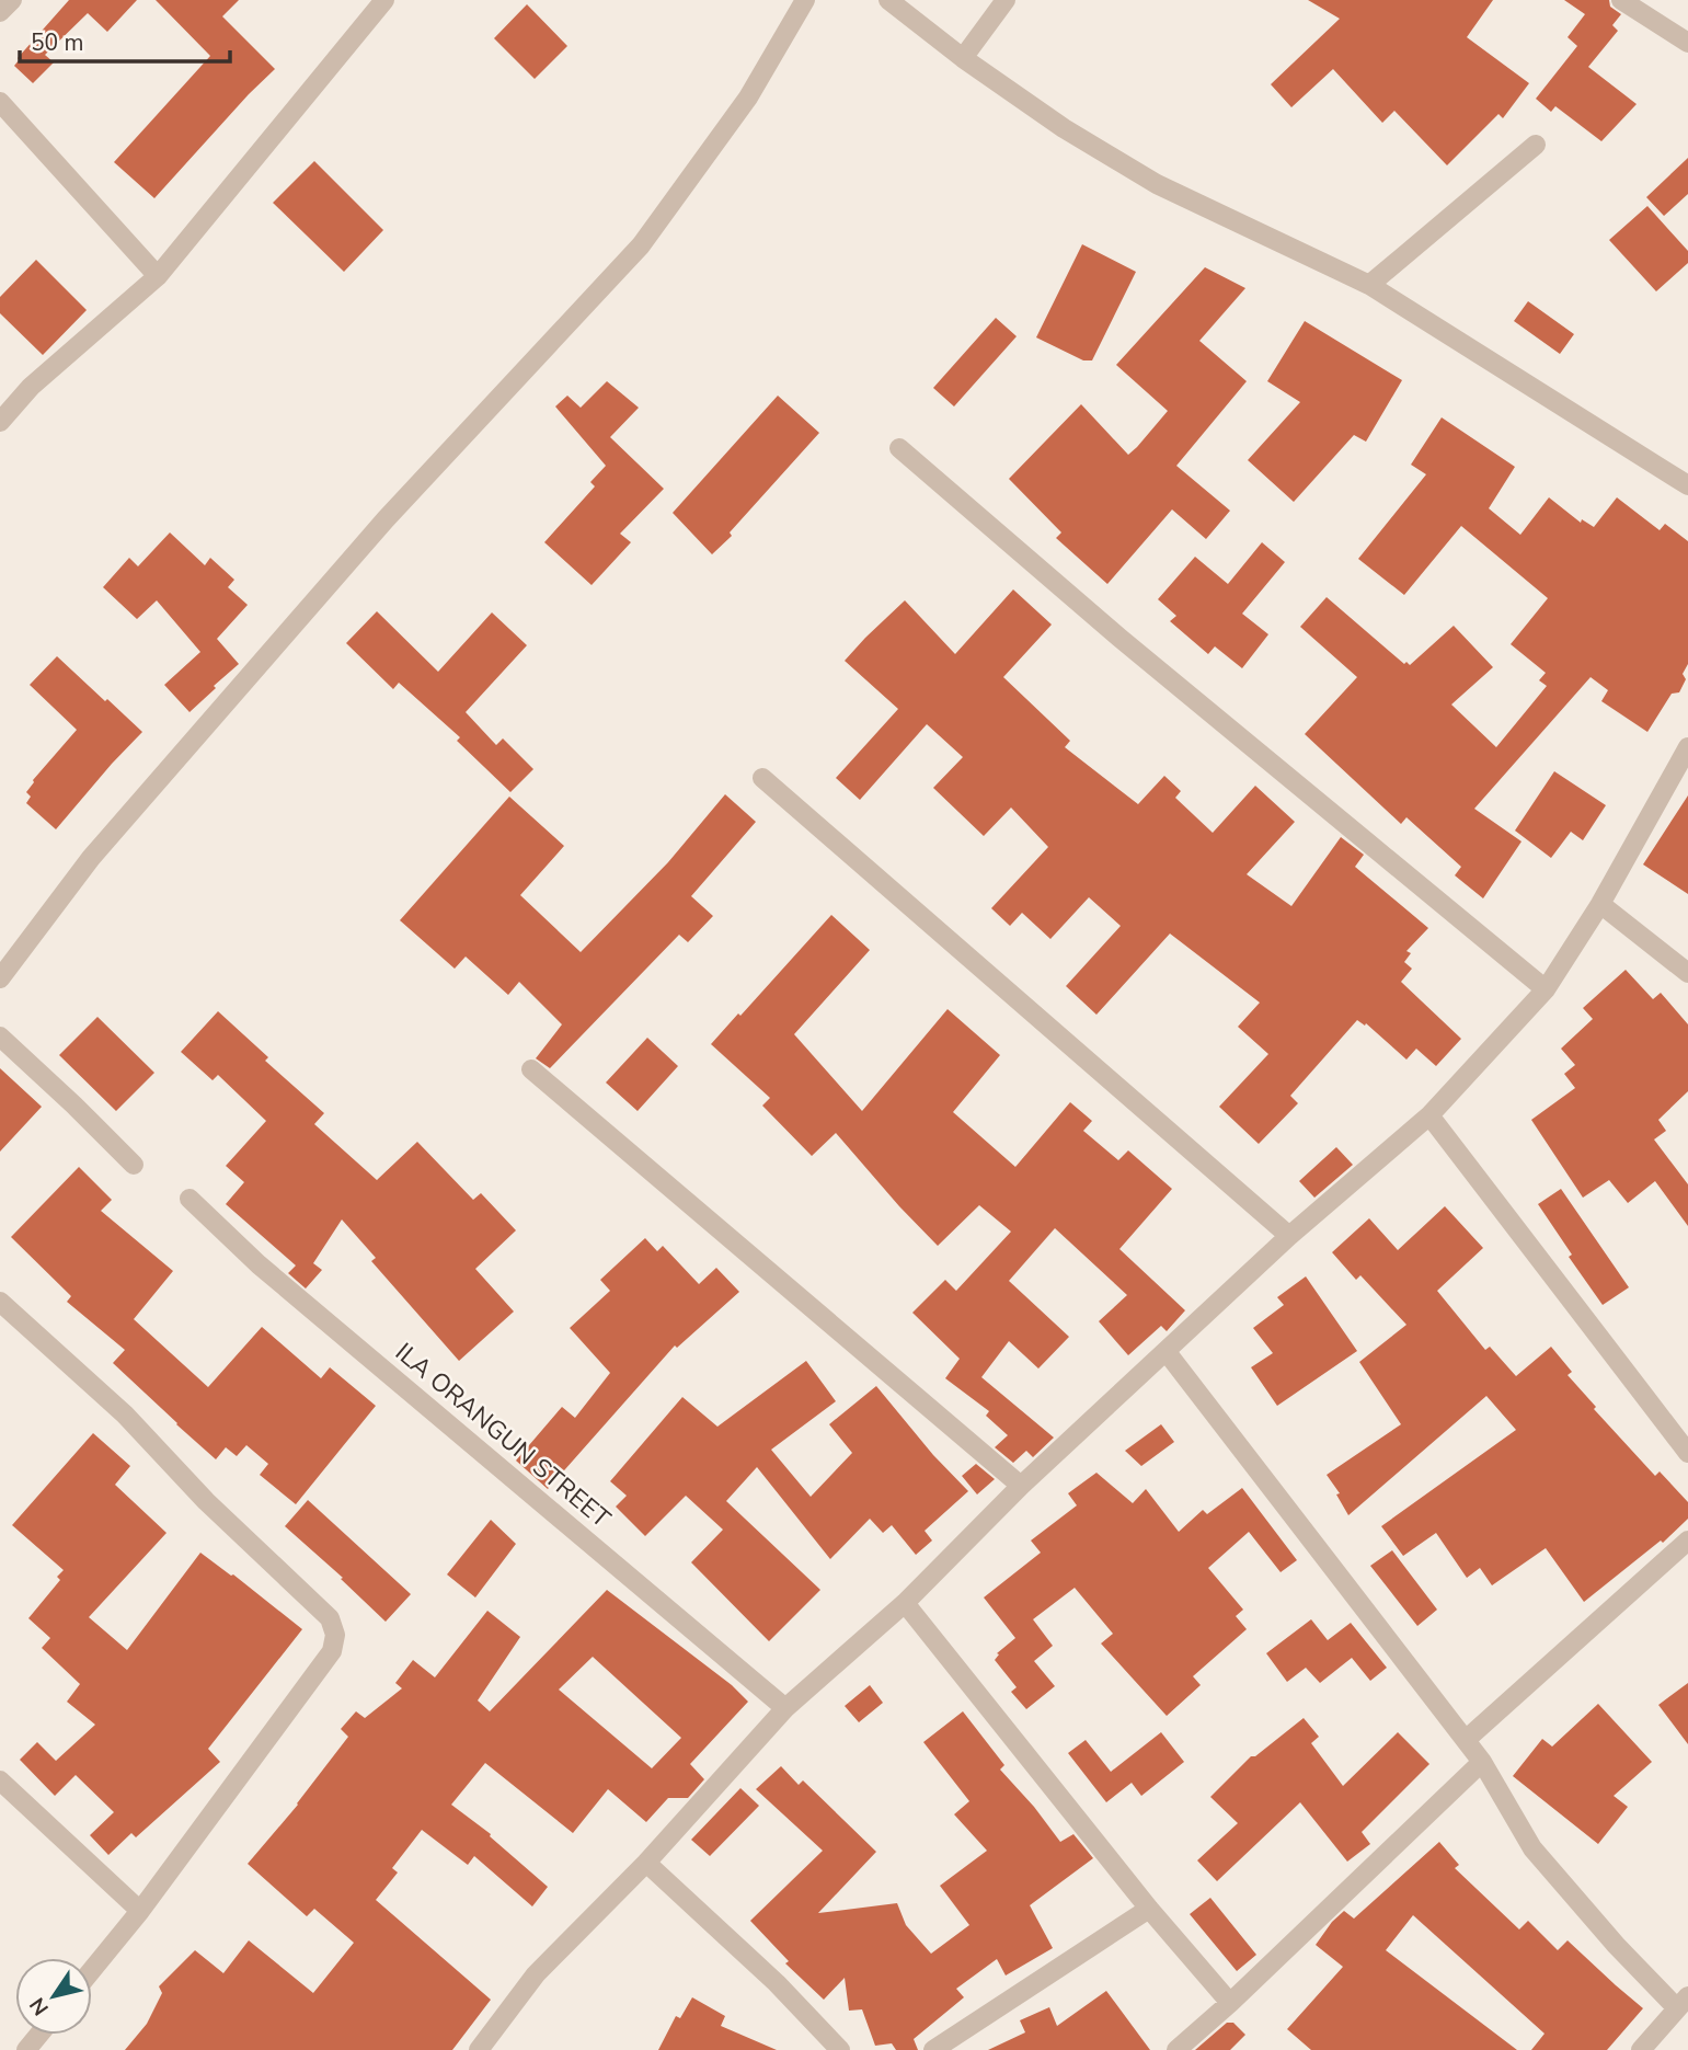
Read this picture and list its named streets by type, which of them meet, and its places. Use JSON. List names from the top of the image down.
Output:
{
  "streets": {
    "street": ["ILA ORANGUN STREET"]
  },
  "scale_bar": "50 m",
  "north": "bottom left"
}
